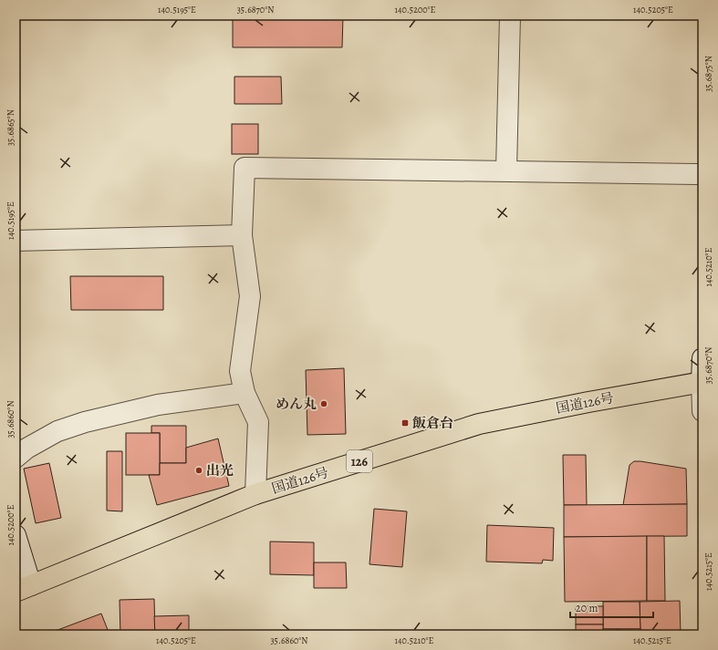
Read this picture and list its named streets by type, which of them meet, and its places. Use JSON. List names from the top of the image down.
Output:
{
  "streets": {
    "highway": ["国道126号", "126"]
  },
  "places": {
    "other": ["めん丸", "出光"],
    "transit": ["飯倉台"]
  },
  "scale_bar": "20 m",
  "coordinates": [
    "140.5195°E",
    "35.6870°N",
    "140.5200°E",
    "140.5205°E",
    "35.6875°N",
    "35.6865°N",
    "140.5210°E",
    "35.6860°N",
    "140.5215°E"
  ]
}
